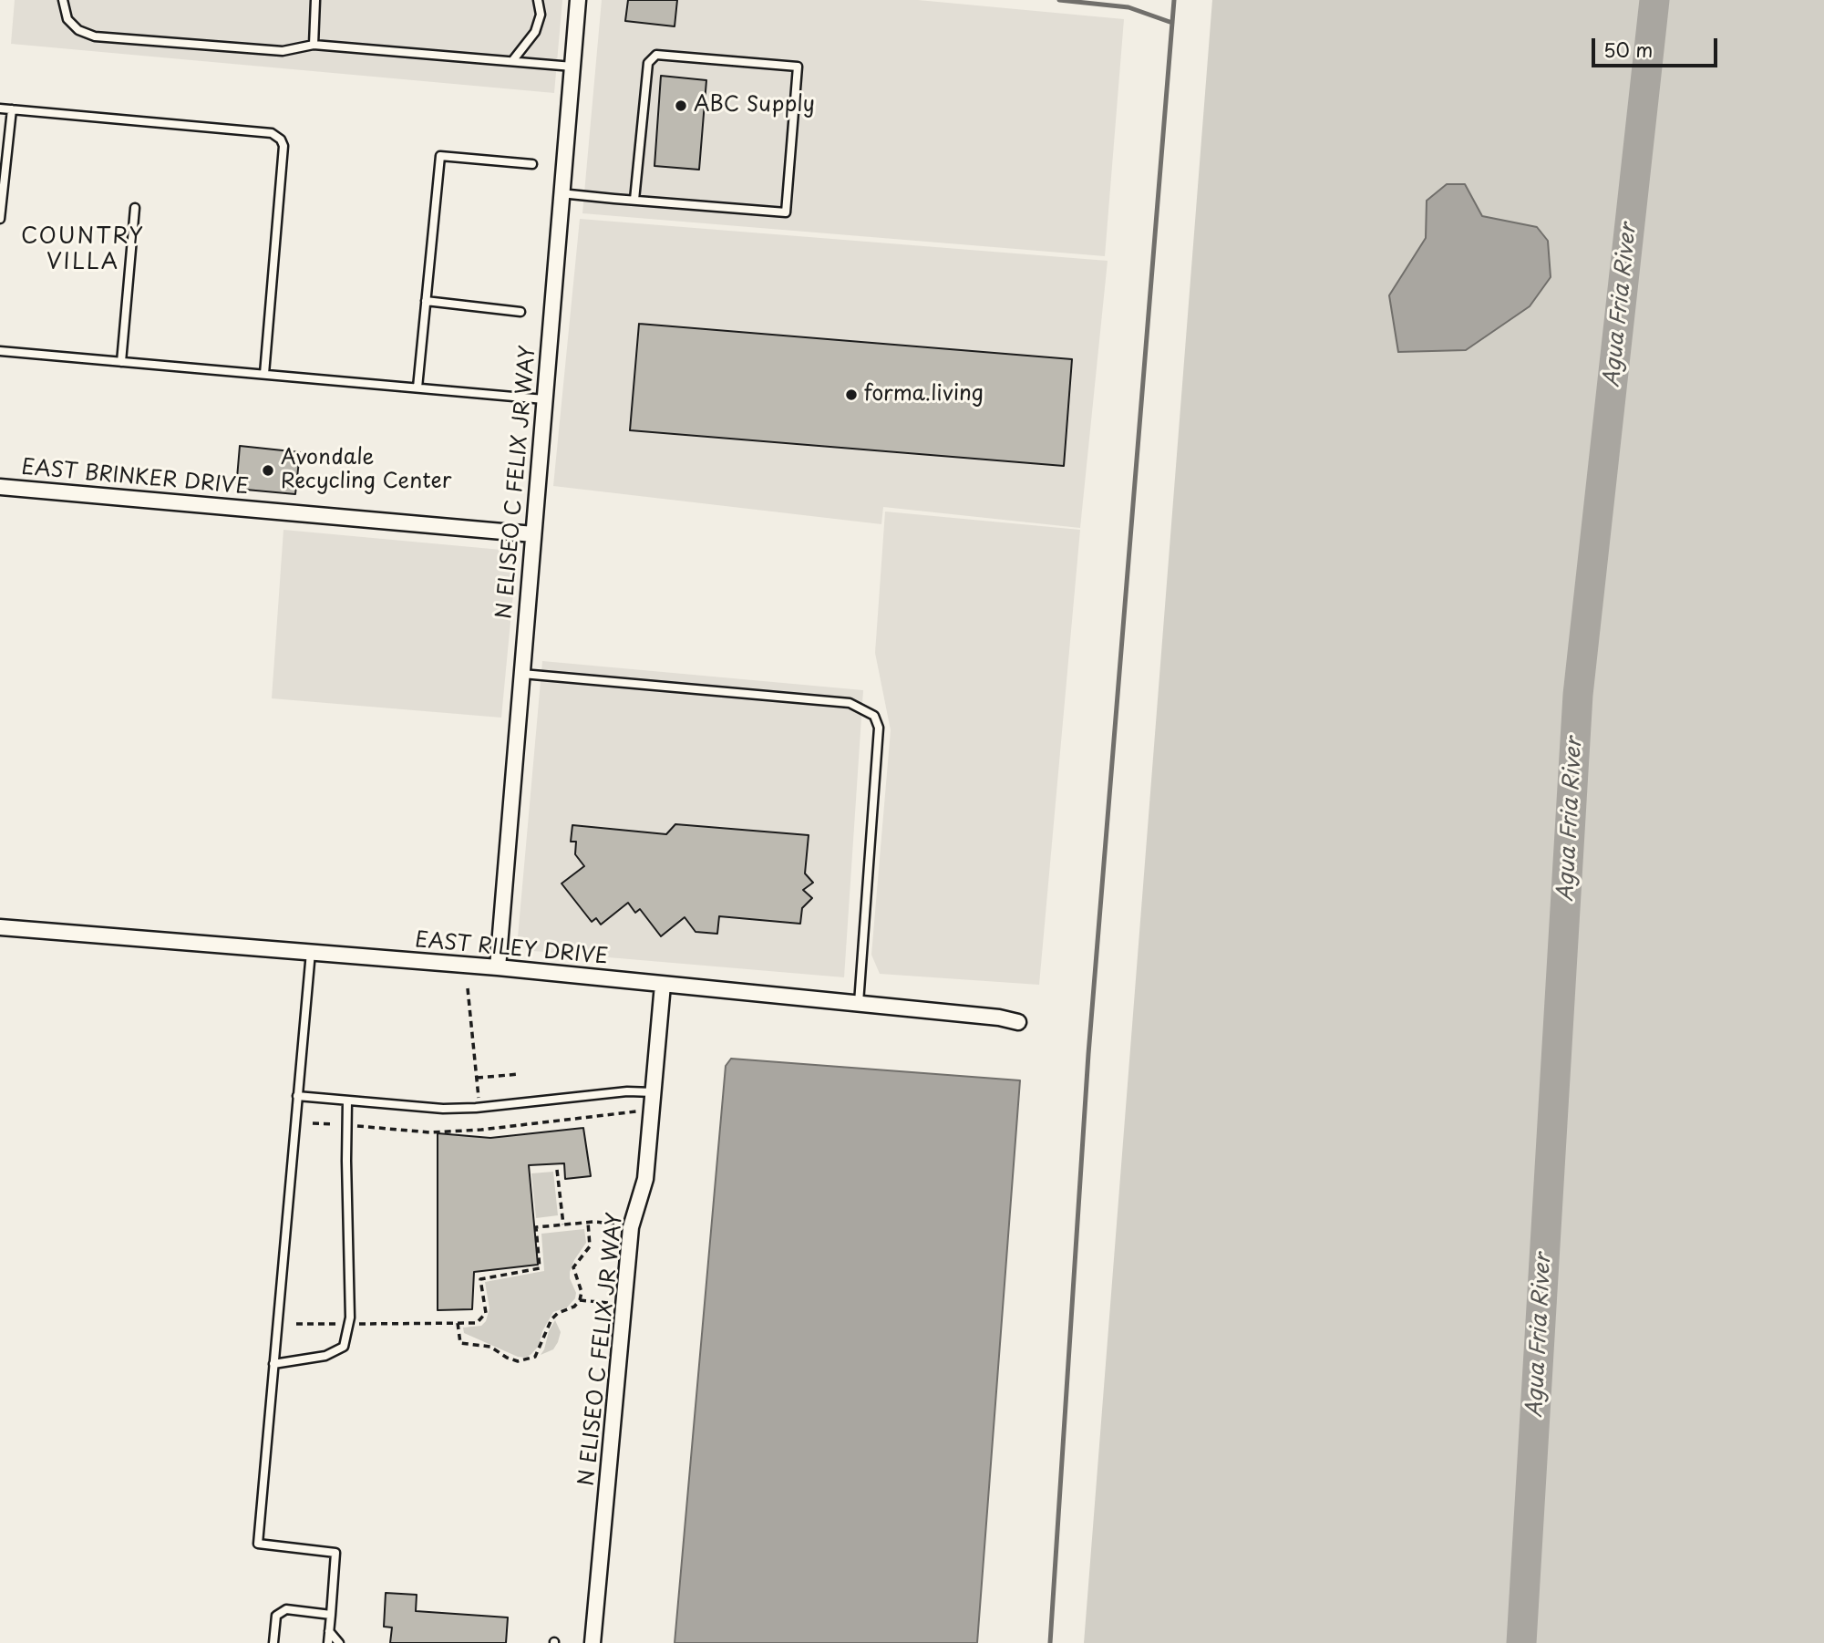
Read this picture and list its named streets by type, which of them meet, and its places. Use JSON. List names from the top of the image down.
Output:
{
  "streets": {
    "street": ["EAST BRINKER DRIVE", "N ELISEO C FELIX JR WAY", "EAST RILEY DRIVE"]
  },
  "crossings": [
    ["EAST BRINKER DRIVE", "N ELISEO C FELIX JR WAY"],
    ["N ELISEO C FELIX JR WAY", "EAST RILEY DRIVE"]
  ],
  "districts": ["COUNTRY VILLA"],
  "water": ["Agua Fria River"],
  "places": ["ABC Supply", "forma.living", "Avondale Recycling Center"],
  "scale_bar": "50 m"
}
